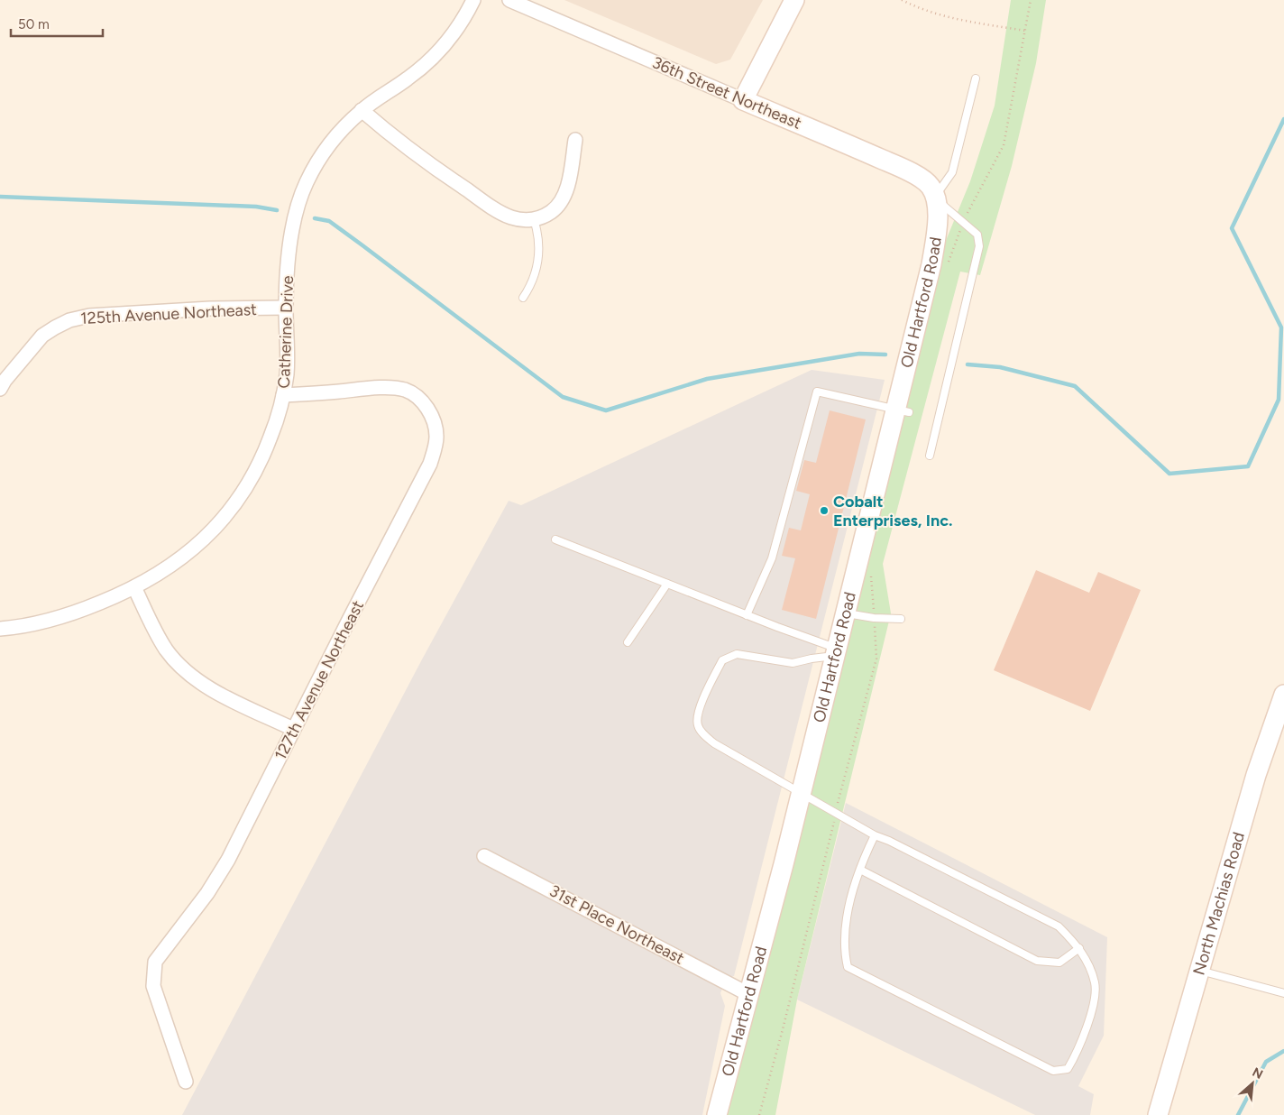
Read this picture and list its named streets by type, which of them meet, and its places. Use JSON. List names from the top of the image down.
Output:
{
  "streets": {
    "street": [
      "36th Street Northeast",
      "Old Hartford Road",
      "125th Avenue Northeast",
      "Catherine Drive",
      "127th Avenue Northeast",
      "North Machias Road",
      "31st Place Northeast"
    ]
  },
  "crossings": [
    ["36th Street Northeast", "Old Hartford Road"],
    ["Old Hartford Road", "31st Place Northeast"],
    ["125th Avenue Northeast", "Catherine Drive"],
    ["Catherine Drive", "127th Avenue Northeast"]
  ],
  "places": ["Cobalt Enterprises, Inc."],
  "scale_bar": "50 m",
  "north": "top right"
}
